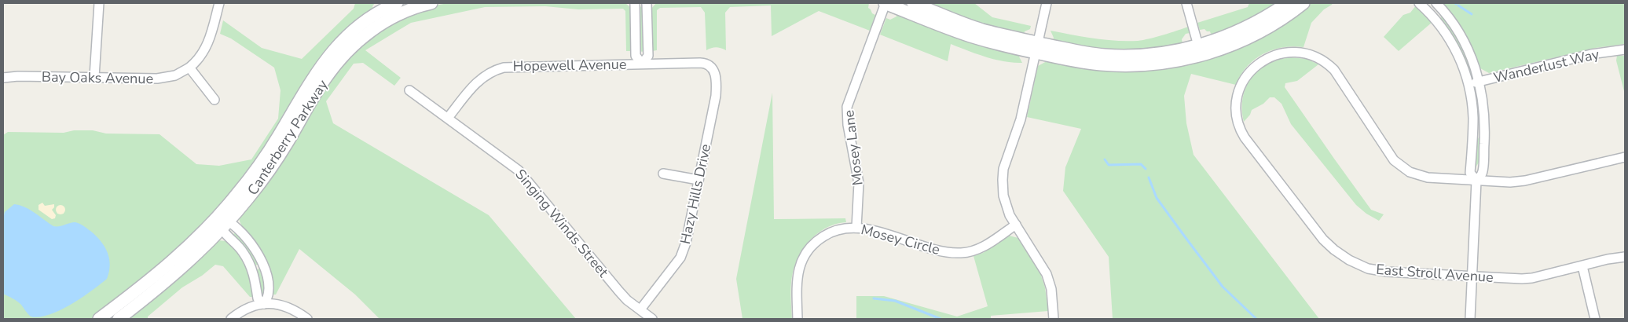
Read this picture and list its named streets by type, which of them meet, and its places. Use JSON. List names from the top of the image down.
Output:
{
  "streets": {
    "street": [
      "Hopewell Avenue",
      "Wanderlust Way",
      "Bay Oaks Avenue",
      "Canterberry Parkway",
      "Mosey Lane",
      "Hazy Hills Drive",
      "Singing Winds Street",
      "Mosey Circle",
      "East Stroll Avenue"
    ]
  },
  "crossings": [
    ["Hopewell Avenue", "Hazy Hills Drive"],
    ["Hopewell Avenue", "Singing Winds Street"],
    ["Mosey Lane", "Mosey Circle"],
    ["Hazy Hills Drive", "Singing Winds Street"]
  ]
}
